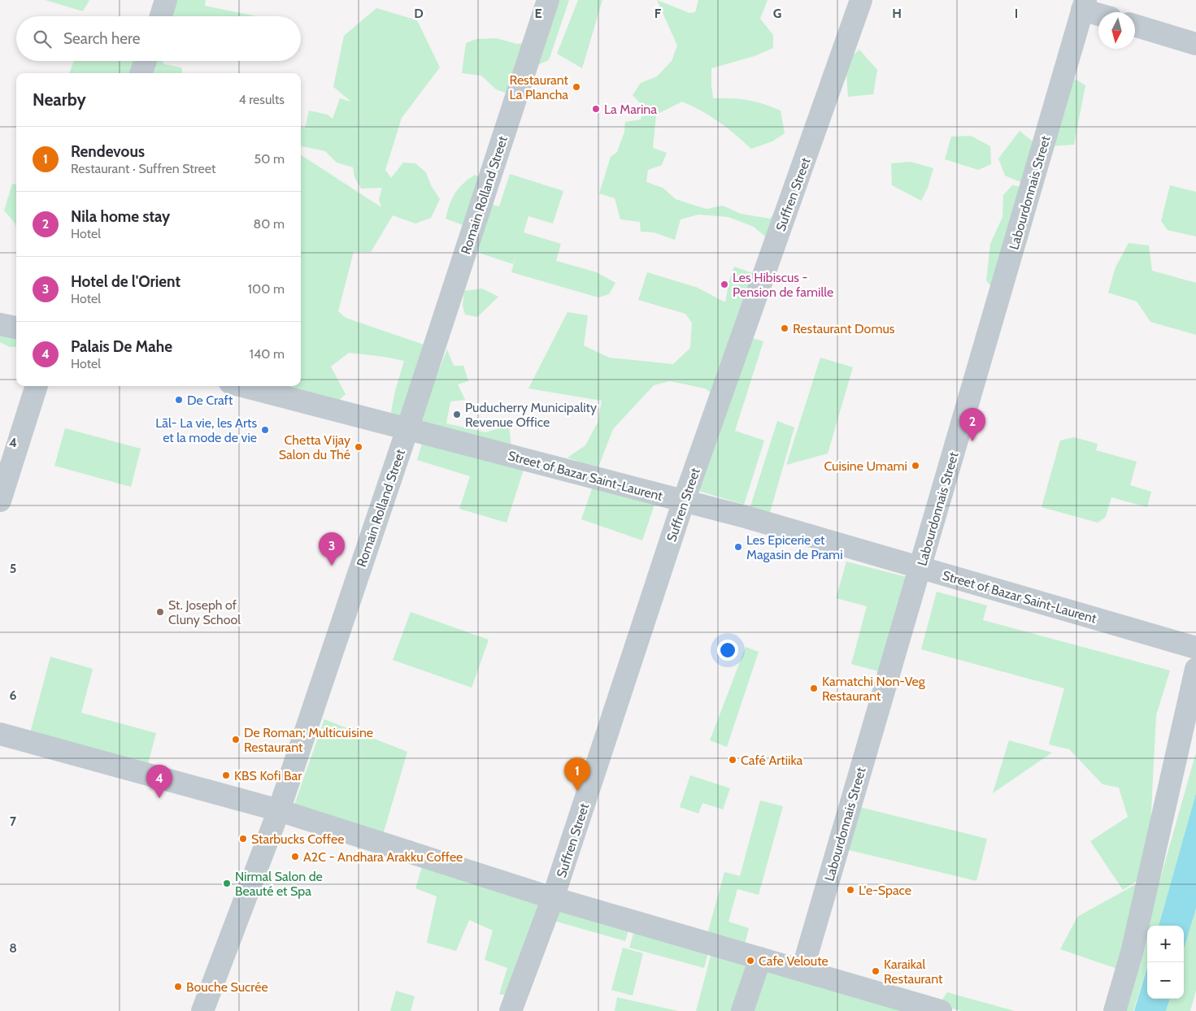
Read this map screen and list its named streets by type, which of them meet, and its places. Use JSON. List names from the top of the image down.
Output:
{
  "streets": {
    "street": [
      "Labourdonnais Street",
      "Suffren Street",
      "Romain Rolland Street",
      "Street of Bazar Saint-Laurent"
    ]
  },
  "crossings": [
    ["Labourdonnais Street", "Street of Bazar Saint-Laurent"],
    ["Suffren Street", "Street of Bazar Saint-Laurent"],
    ["Romain Rolland Street", "Street of Bazar Saint-Laurent"]
  ],
  "places": [
    "Restaurant La Plancha",
    "La Marina",
    "Les Hibiscus - Pension de famille",
    "Restaurant Domus",
    "De Craft",
    "Puducherry Municipality Revenue Office",
    "Lāl- La vie, les Arts et la mode de vie",
    "Chetta Vijay Salon du Thé",
    "Cuisine Umami",
    "Les Epicerie et Magasin de Prami",
    "St. Joseph of Cluny School",
    "Kamatchi Non-Veg Restaurant",
    "De Roman; Multicuisine Restaurant",
    "Café Artiika",
    "KBS Kofi Bar",
    "Starbucks Coffee",
    "A2C - Andhara Arakku Coffee",
    "Nirmal Salon de Beauté et Spa",
    "L'e-Space",
    "Cafe Veloute",
    "Karaikal Restaurant",
    "Bouche Sucrée"
  ],
  "north": "bottom",
  "page": {
    "search": "Search here",
    "heading": ["Nearby", "4 results"],
    "list": [
      {
        "mark": "1",
        "name": "Rendevous",
        "note": "Restaurant · Suffren Street",
        "value": "50 m"
      },
      {
        "mark": "2",
        "name": "Nila home stay",
        "note": "Hotel",
        "value": "80 m"
      },
      {
        "mark": "3",
        "name": "Hotel de l'Orient",
        "note": "Hotel",
        "value": "100 m"
      },
      {
        "mark": "4",
        "name": "Palais De Mahe",
        "note": "Hotel",
        "value": "140 m"
      }
    ],
    "pins": [
      "2",
      "3",
      "1",
      "4"
    ],
    "map_buttons": ["+", "−"]
  },
  "grid": {
    "columns": [
      "D",
      "E",
      "F",
      "G",
      "H",
      "I"
    ],
    "rows": [
      "4",
      "5",
      "6",
      "7",
      "8"
    ]
  }
}
